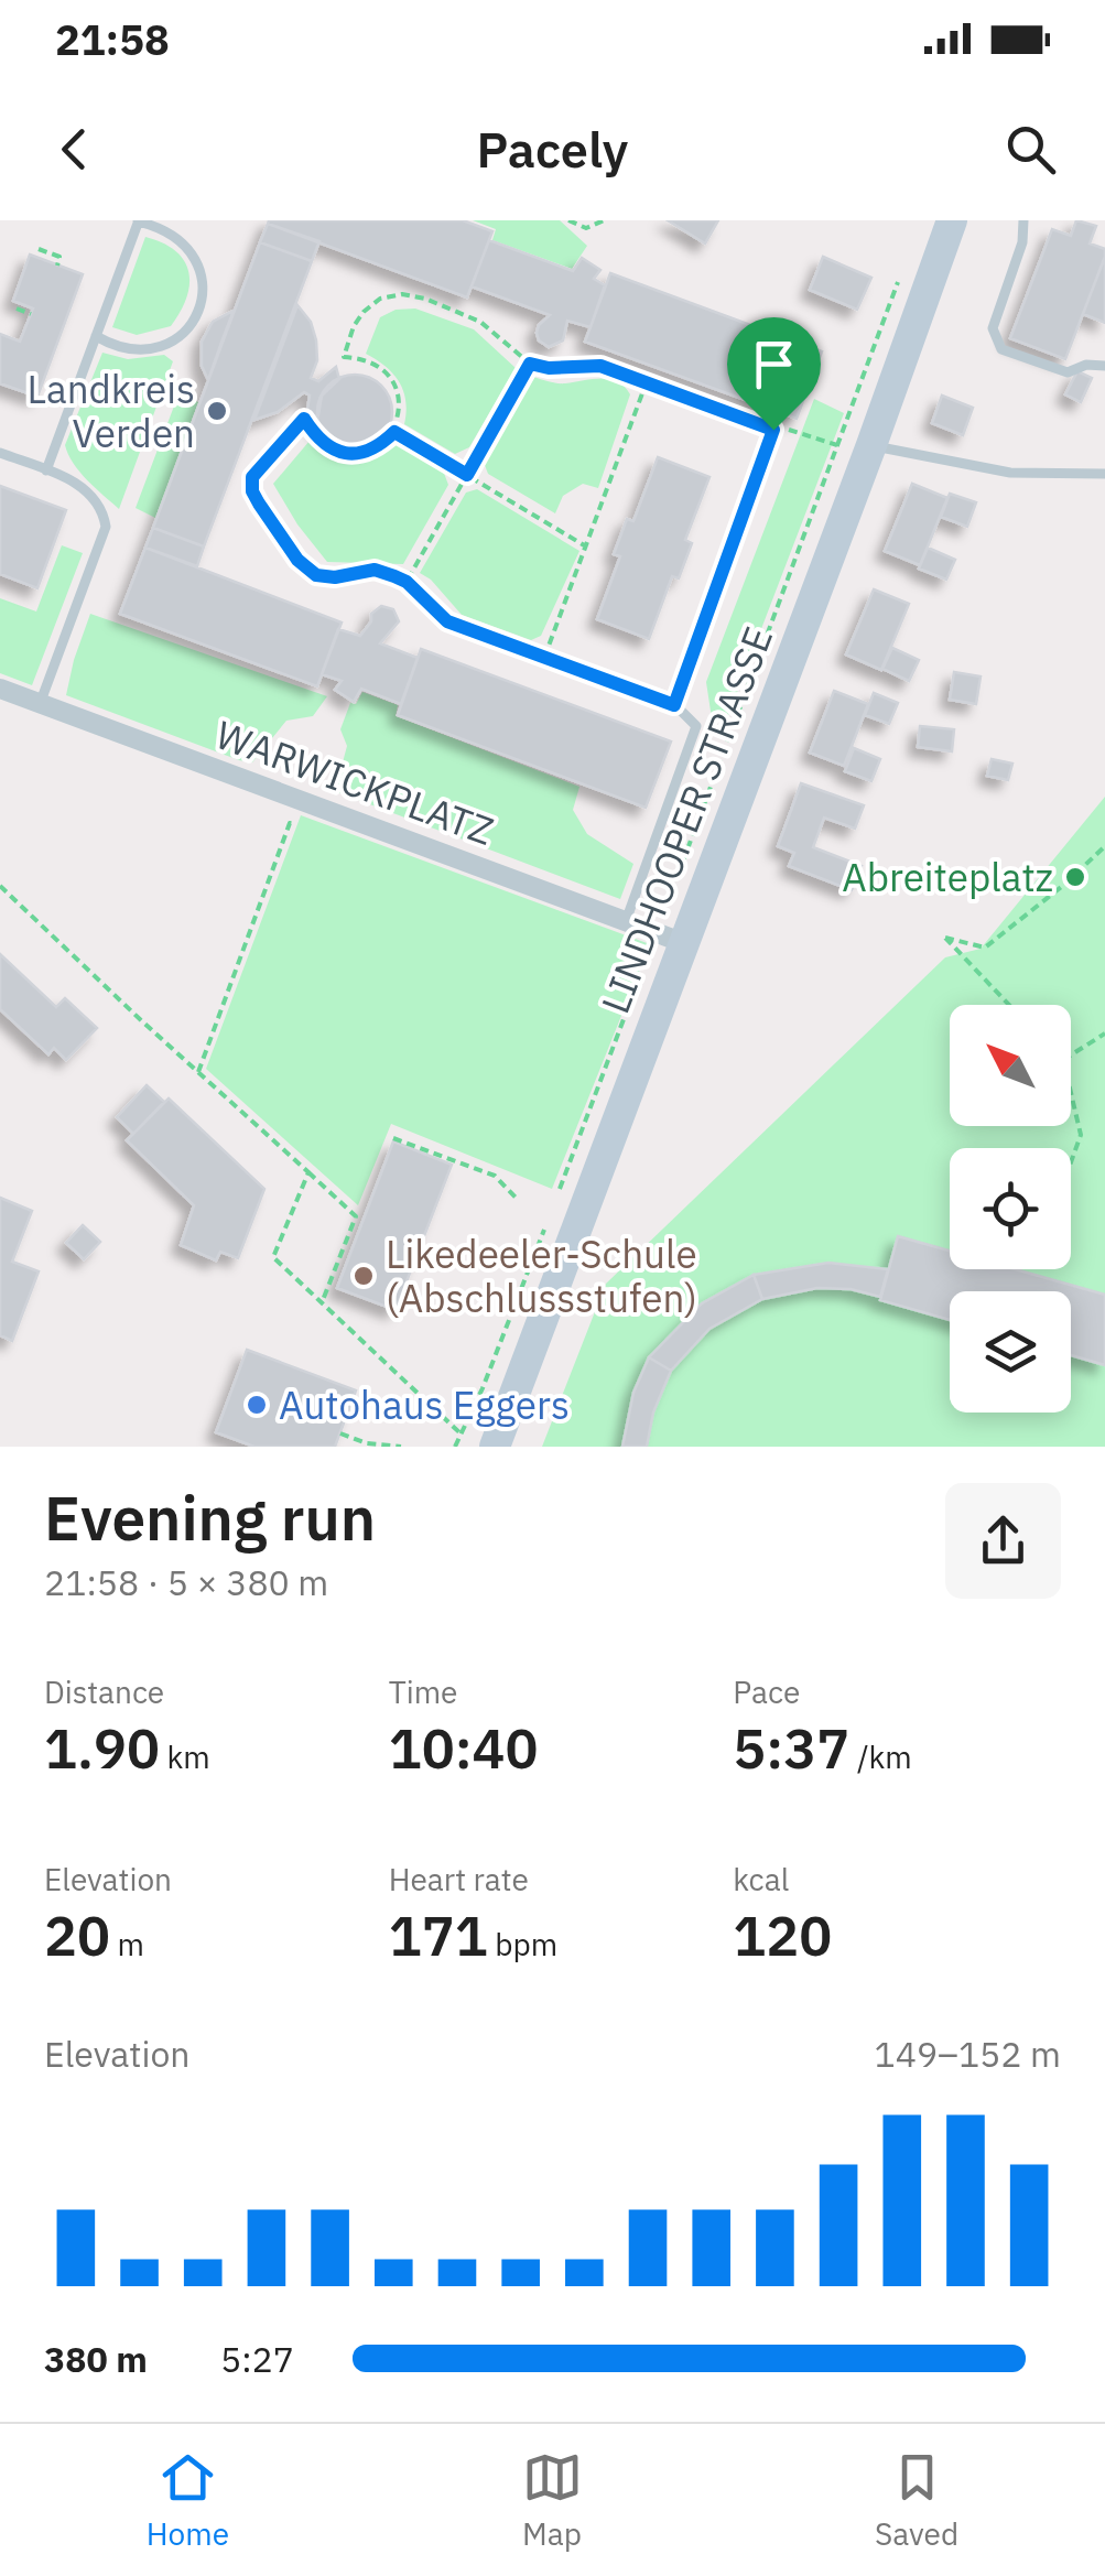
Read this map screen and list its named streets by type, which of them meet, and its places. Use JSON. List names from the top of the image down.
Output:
{
  "streets": {
    "main road": ["LINDHOOPER STRASSE"],
    "street": ["WARWICKPLATZ"]
  },
  "crossings": [
    ["WARWICKPLATZ", "LINDHOOPER STRASSE"]
  ],
  "places": [
    "Landkreis Verden",
    "Abreiteplatz",
    "Likedeeler-Schule (Abschlussstufen)",
    "Autohaus Eggers"
  ],
  "north": "top left",
  "page": {
    "status": "21:58",
    "header": "Pacely",
    "heading": ["Evening run", "21:58 · 5 × 380 m"],
    "stats": [
      ["Distance", "1.90 km"],
      ["Time", "10:40"],
      ["Pace", "5:37 /km"],
      ["Elevation", "20 m"],
      ["Heart rate", "171 bpm"],
      ["kcal", "120"]
    ],
    "chart": ["Elevation", "149–152 m"],
    "list": [
      {
        "name": "380 m",
        "note": "5:27"
      }
    ],
    "tabs": ["Home", "Map", "Saved"]
  }
}
